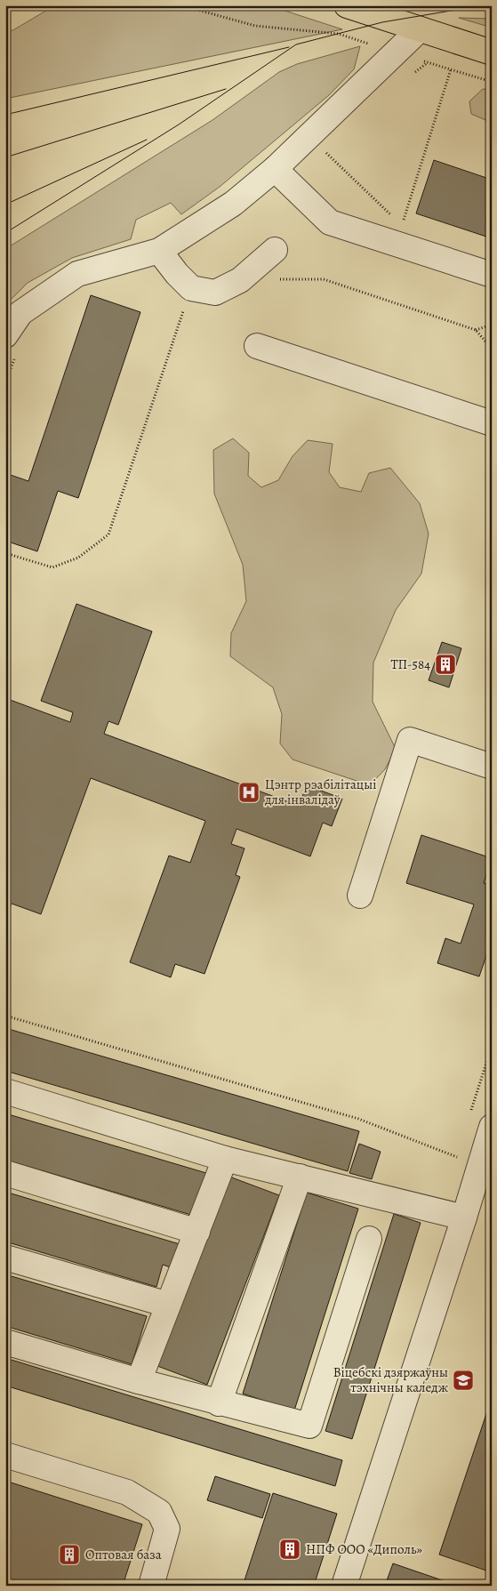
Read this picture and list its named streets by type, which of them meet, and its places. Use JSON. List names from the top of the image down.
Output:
{
  "places": {
    "building": ["ТП-584", "НПФ ООО «Диполь»", "Оптовая база"],
    "hospital": ["Цэнтр рэабілітацыі для інвалідаў"],
    "school or university": ["Віцебскі дзяржаўны тэхнічны каледж"]
  }
}
